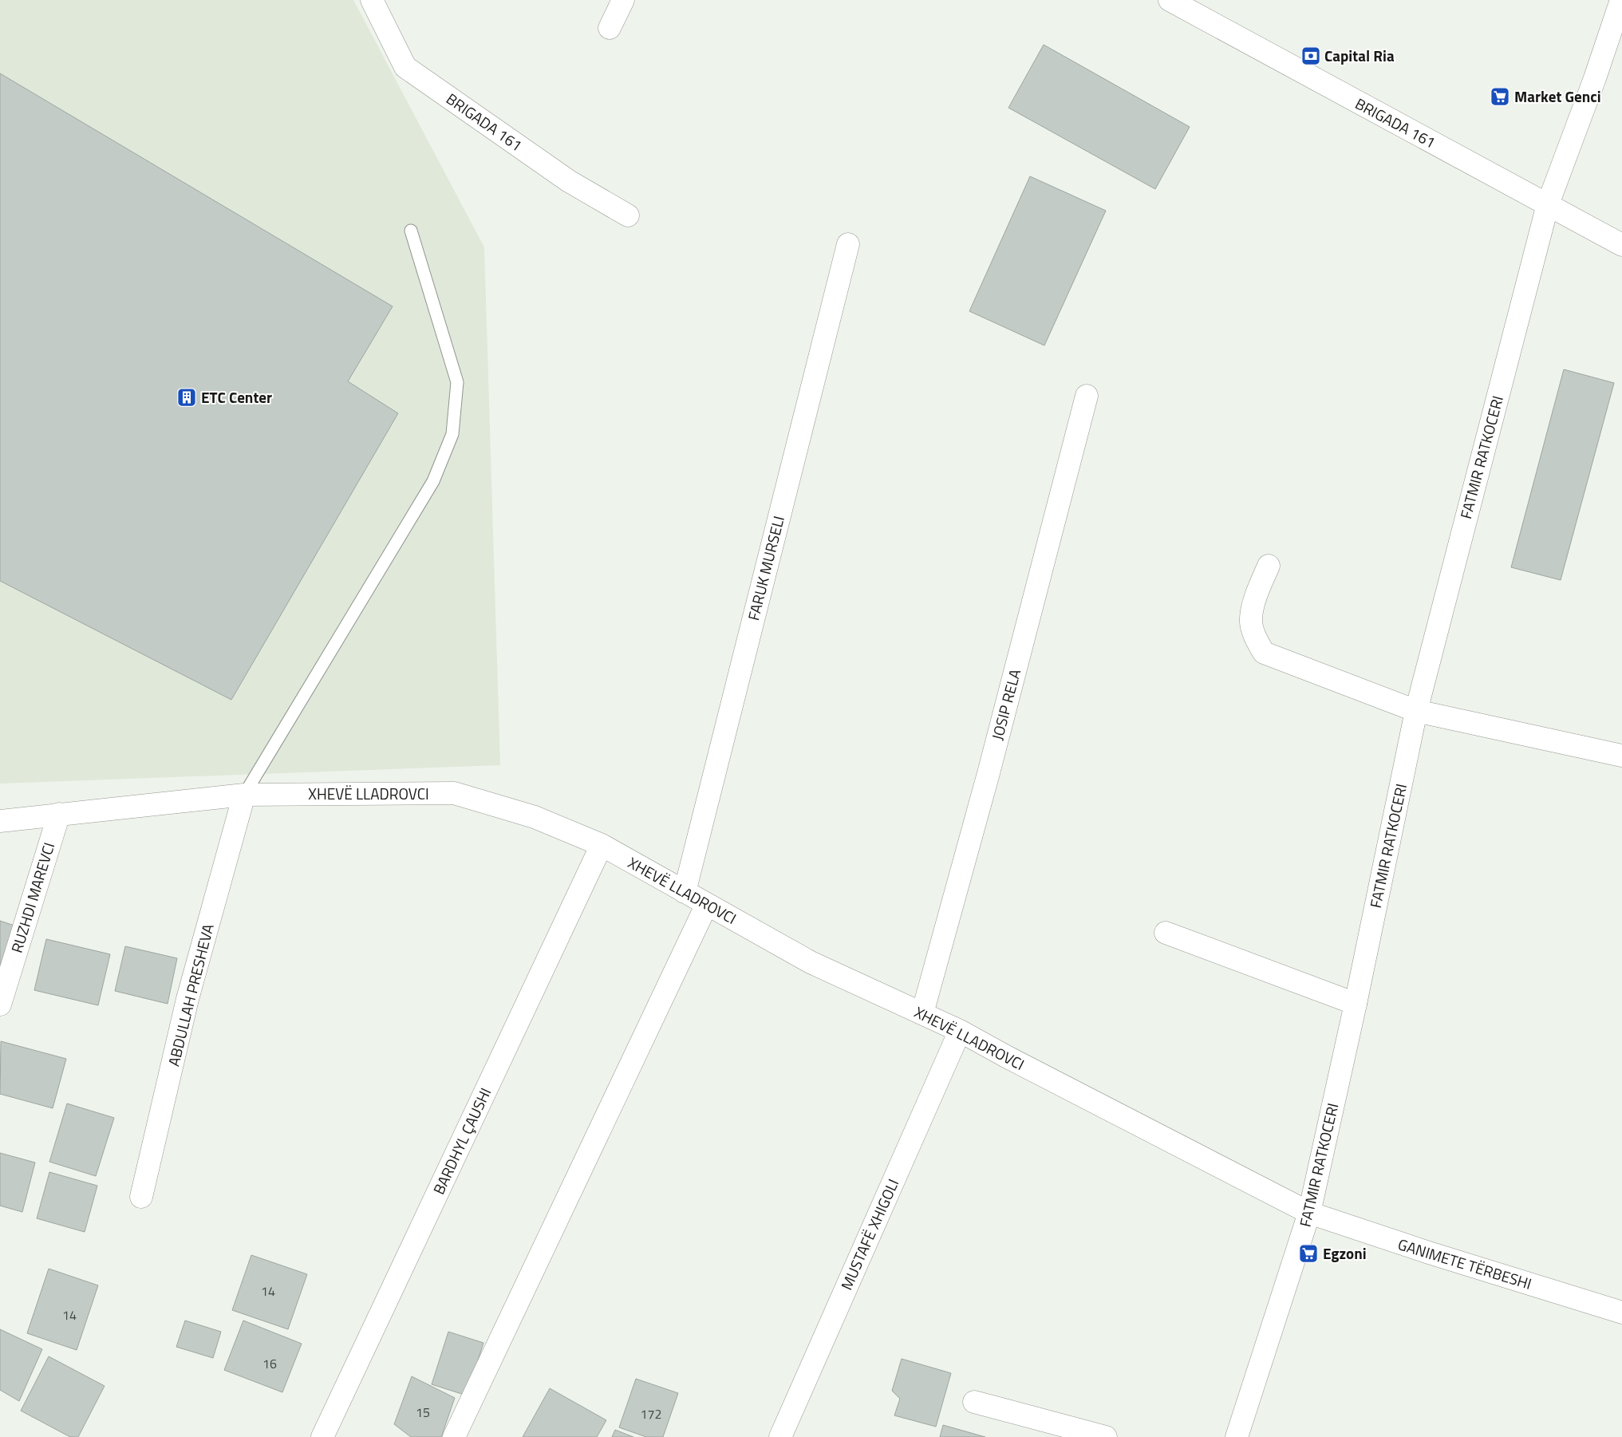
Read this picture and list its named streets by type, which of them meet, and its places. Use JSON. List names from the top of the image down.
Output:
{
  "streets": {
    "street": [
      "BRIGADA 161",
      "FATMIR RATKOCERI",
      "FARUK MURSELI",
      "JOSIP RELA",
      "XHEVË LLADROVCI",
      "RUZHDI MAREVCI",
      "ABDULLAH PRESHEVA",
      "BARDHYL ÇAUSHI",
      "MUSTAFË XHIGOLI",
      "GANIMETE TËRBESHI"
    ]
  },
  "crossings": [
    ["BRIGADA 161", "FATMIR RATKOCERI"],
    ["FATMIR RATKOCERI", "XHEVË LLADROVCI"],
    ["FATMIR RATKOCERI", "GANIMETE TËRBESHI"],
    ["FARUK MURSELI", "XHEVË LLADROVCI"],
    ["JOSIP RELA", "XHEVË LLADROVCI"],
    ["XHEVË LLADROVCI", "RUZHDI MAREVCI"],
    ["XHEVË LLADROVCI", "ABDULLAH PRESHEVA"],
    ["XHEVË LLADROVCI", "BARDHYL ÇAUSHI"],
    ["XHEVË LLADROVCI", "MUSTAFË XHIGOLI"],
    ["XHEVË LLADROVCI", "GANIMETE TËRBESHI"]
  ],
  "places": {
    "bank": ["Capital Ria"],
    "supermarket": ["Market Genci", "Egzoni"],
    "building": ["ETC Center"]
  },
  "house_numbers": [
    "14",
    "14",
    "16",
    "15",
    "172"
  ]
}
